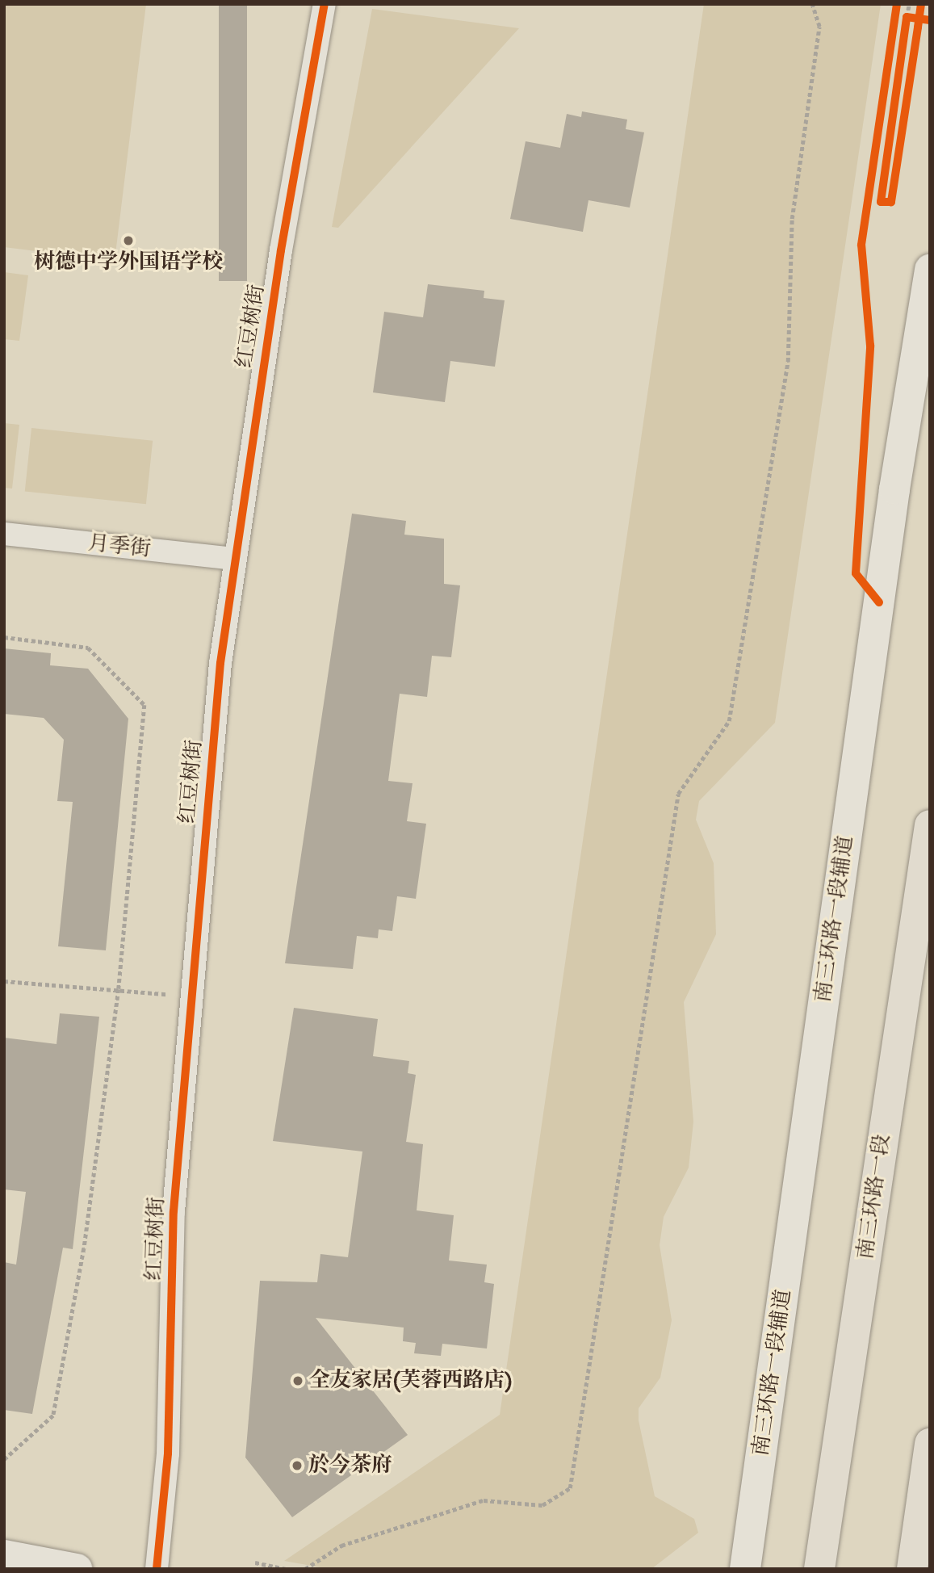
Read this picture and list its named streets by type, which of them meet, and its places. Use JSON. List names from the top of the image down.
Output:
{
  "streets": {
    "highway": ["南三环路一段"],
    "main road": ["南三环路一段辅道"],
    "street": ["红豆树街", "月季街"]
  },
  "crossings": [
    ["红豆树街", "月季街"]
  ],
  "places": ["树德中学外国语学校", "全友家居(芙蓉西路店)", "於今茶府"]
}
